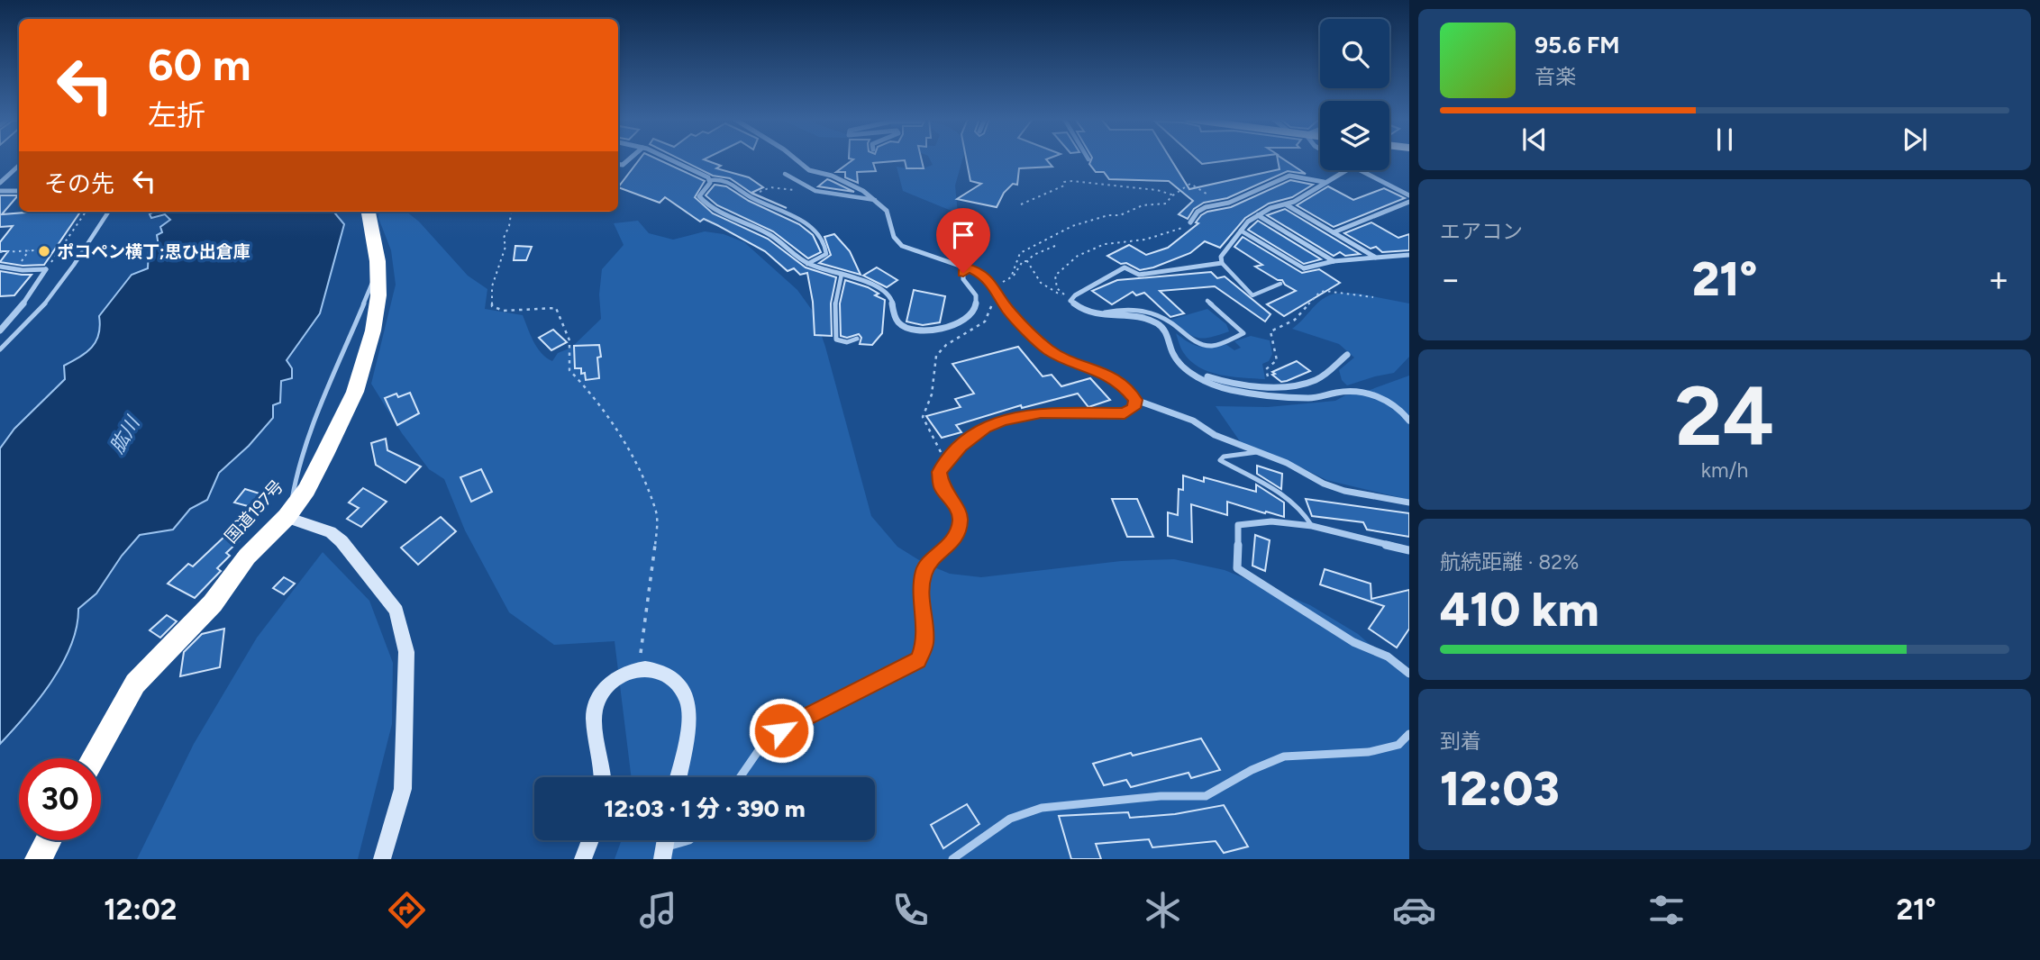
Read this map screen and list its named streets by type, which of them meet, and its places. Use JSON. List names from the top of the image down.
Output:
{
  "streets": {
    "highway": ["国道197号"]
  },
  "water": ["肱川"],
  "places": ["ポコペン横丁;思ひ出倉庫"],
  "page": {
    "turn": ["60 m", "左折"],
    "song": ["95.6 FM", "音楽"],
    "then": "その先",
    "tile": [
      "エアコン",
      ["24", "km/h"],
      ["航続距離 · 82%", "410 km"],
      ["到着", "12:03"]
    ],
    "heat": ["−", "21°", "+"],
    "limit": "30",
    "trip": "12:03 · 1 分 · 390 m",
    "tabs": ["12:02", "21°"]
  }
}
